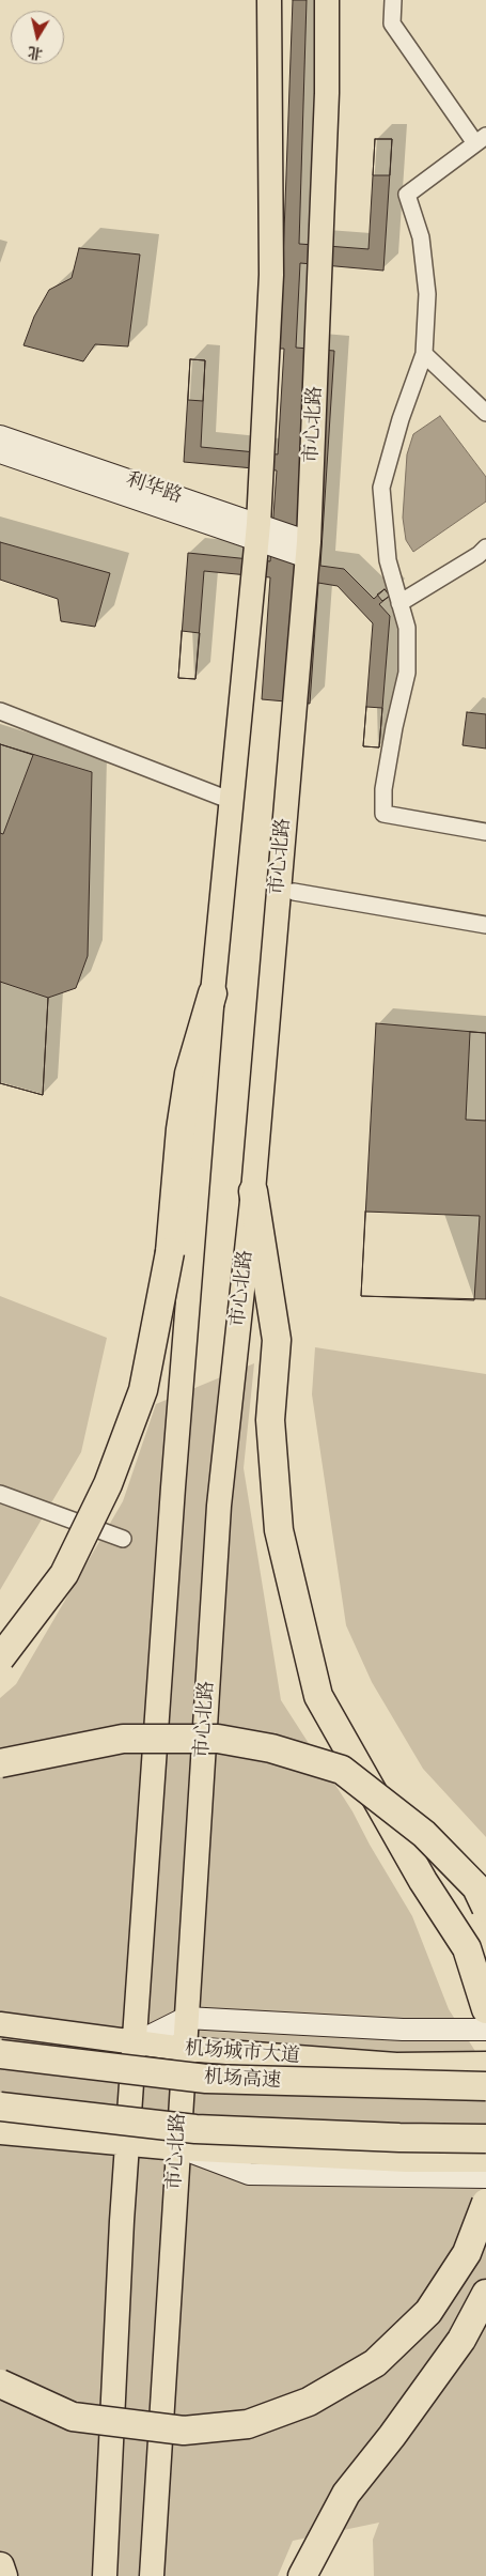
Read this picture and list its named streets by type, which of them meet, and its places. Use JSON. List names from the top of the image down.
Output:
{
  "streets": {
    "highway": ["机场高速"],
    "main road": ["市心北路", "机场城市大道"],
    "street": ["利华路"]
  },
  "crossings": [
    ["市心北路", "利华路"],
    ["市心北路", "机场城市大道"]
  ],
  "north": "bottom"
}
